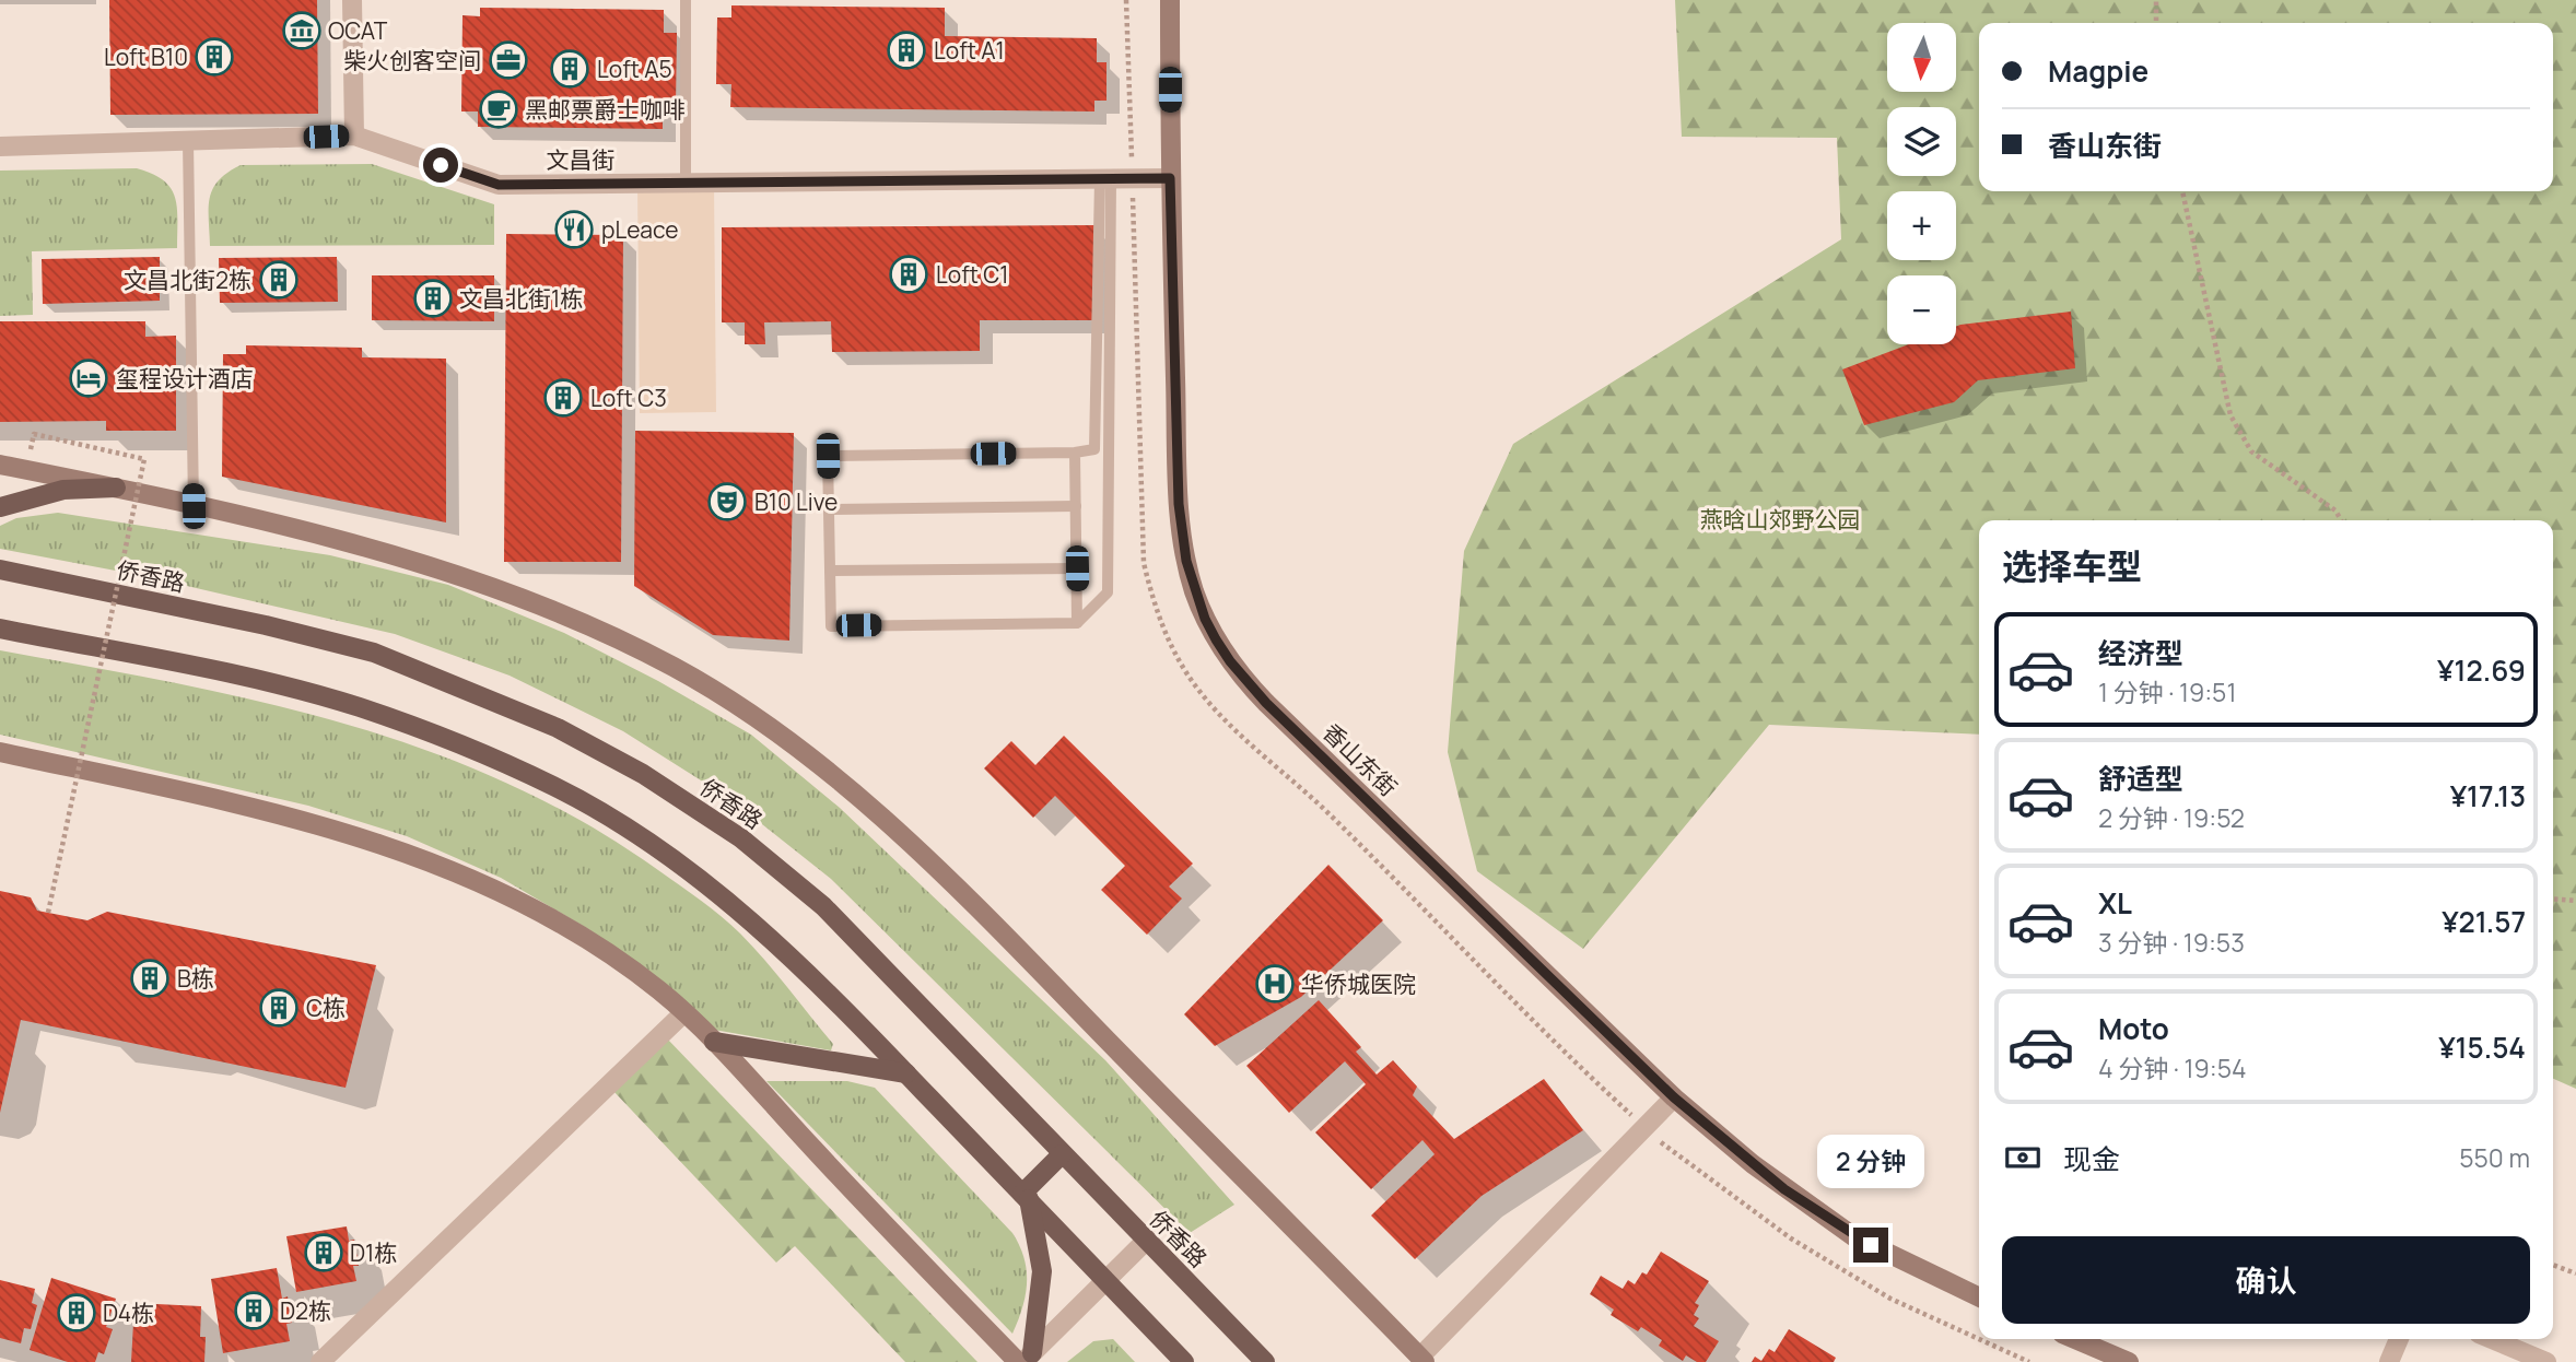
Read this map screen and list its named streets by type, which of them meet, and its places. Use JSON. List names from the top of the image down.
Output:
{
  "streets": {
    "main road": ["侨香路", "香山东街"],
    "street": ["文昌街"]
  },
  "crossings": [
    ["文昌街", "香山东街"]
  ],
  "parks": ["燕晗山郊野公园"],
  "places": {
    "museum": ["OCAT"],
    "building": [
      "Loft A1",
      "Loft B10",
      "Loft A5",
      "Loft C1",
      "文昌北街2栋",
      "文昌北街1栋",
      "Loft C3",
      "B栋",
      "C栋",
      "D1栋",
      "D2栋",
      "D4栋"
    ],
    "office": ["柴火创客空间"],
    "cafe": ["黑邮票爵士咖啡"],
    "restaurant": ["pLeace"],
    "hotel": ["玺程设计酒店"],
    "theatre": ["B10 Live"],
    "hospital": ["华侨城医院"]
  },
  "north": "bottom",
  "page": {
    "map_buttons": ["+", "−"],
    "banner": ["Magpie", "香山东街"],
    "heading": "选择车型",
    "list": [
      {
        "name": "经济型",
        "note": "1 分钟 · 19:51",
        "value": "¥12.69"
      },
      {
        "name": "舒适型",
        "note": "2 分钟 · 19:52",
        "value": "¥17.13"
      },
      {
        "name": "XL",
        "note": "3 分钟 · 19:53",
        "value": "¥21.57"
      },
      {
        "name": "Moto",
        "note": "4 分钟 · 19:54",
        "value": "¥15.54"
      }
    ],
    "pay": ["现金", "550 m"],
    "bubble": "2 分钟",
    "buttons": "确认"
  }
}
